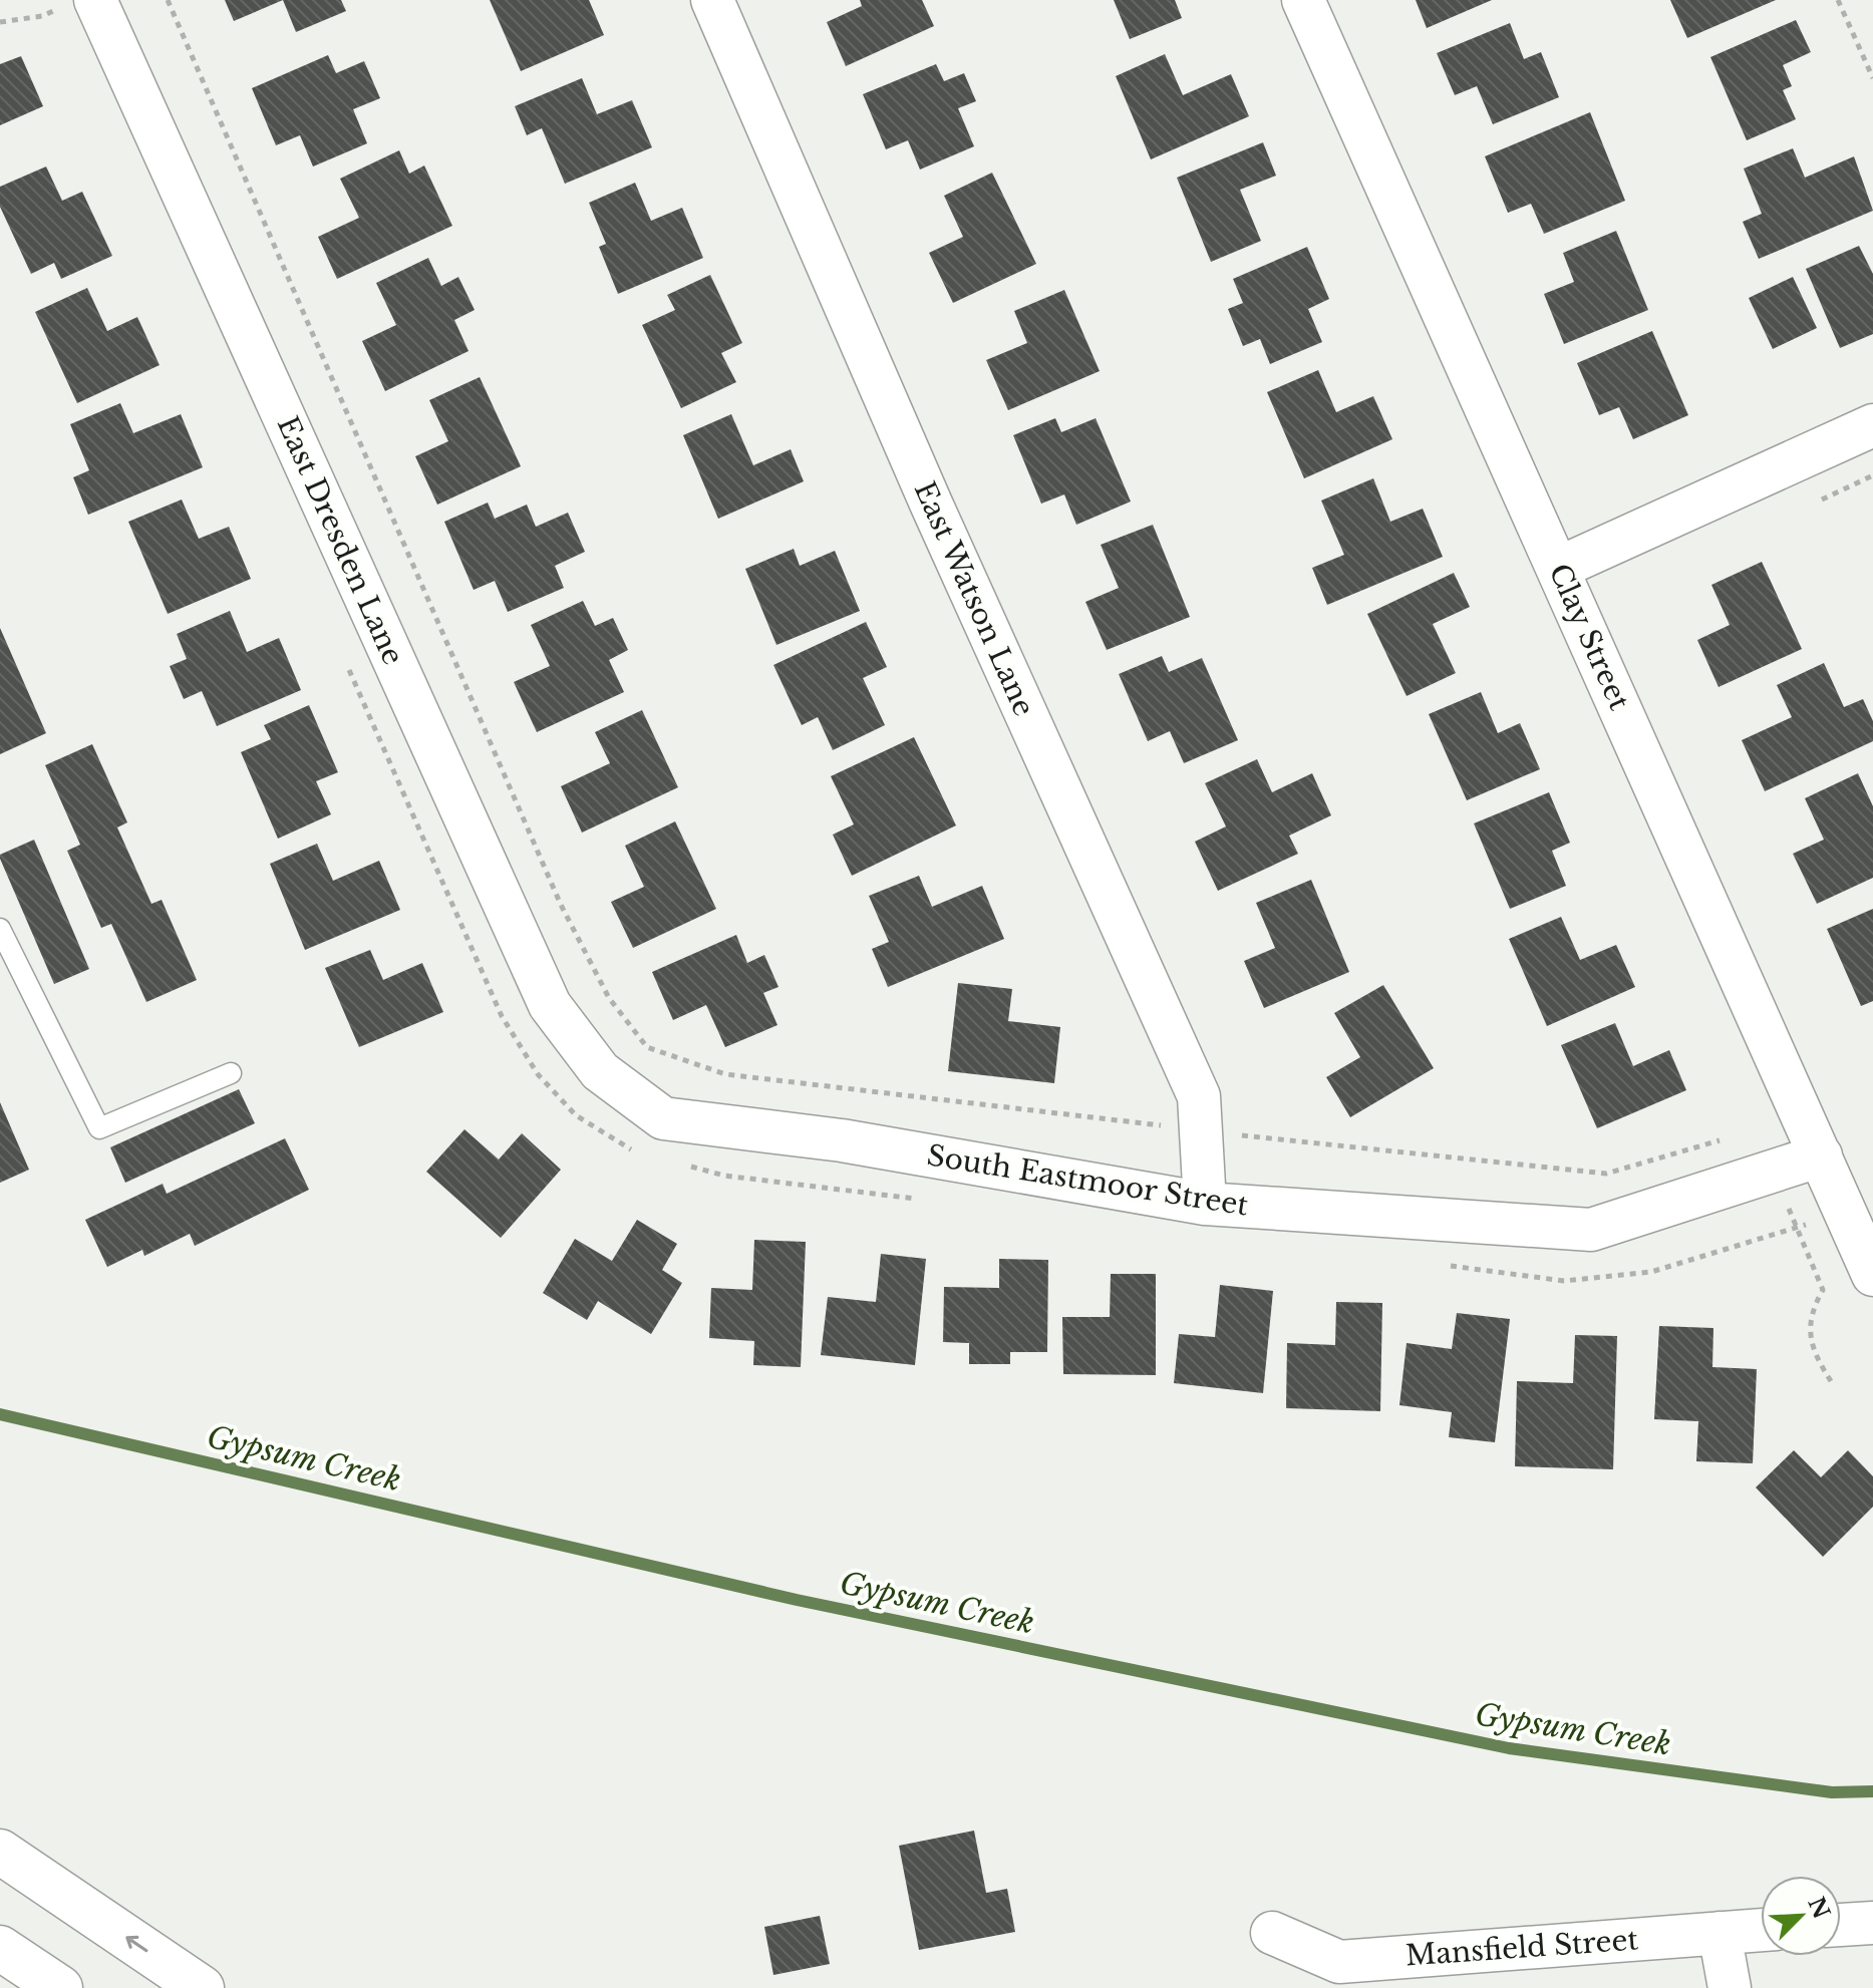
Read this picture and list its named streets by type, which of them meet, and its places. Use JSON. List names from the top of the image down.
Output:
{
  "streets": {
    "street": [
      "East Dresden Lane",
      "East Watson Lane",
      "Clay Street",
      "South Eastmoor Street",
      "Mansfield Street"
    ]
  },
  "crossings": [
    ["East Dresden Lane", "South Eastmoor Street"],
    ["East Watson Lane", "South Eastmoor Street"],
    ["Clay Street", "South Eastmoor Street"]
  ],
  "water": ["Gypsum Creek"],
  "north": "top right"
}
